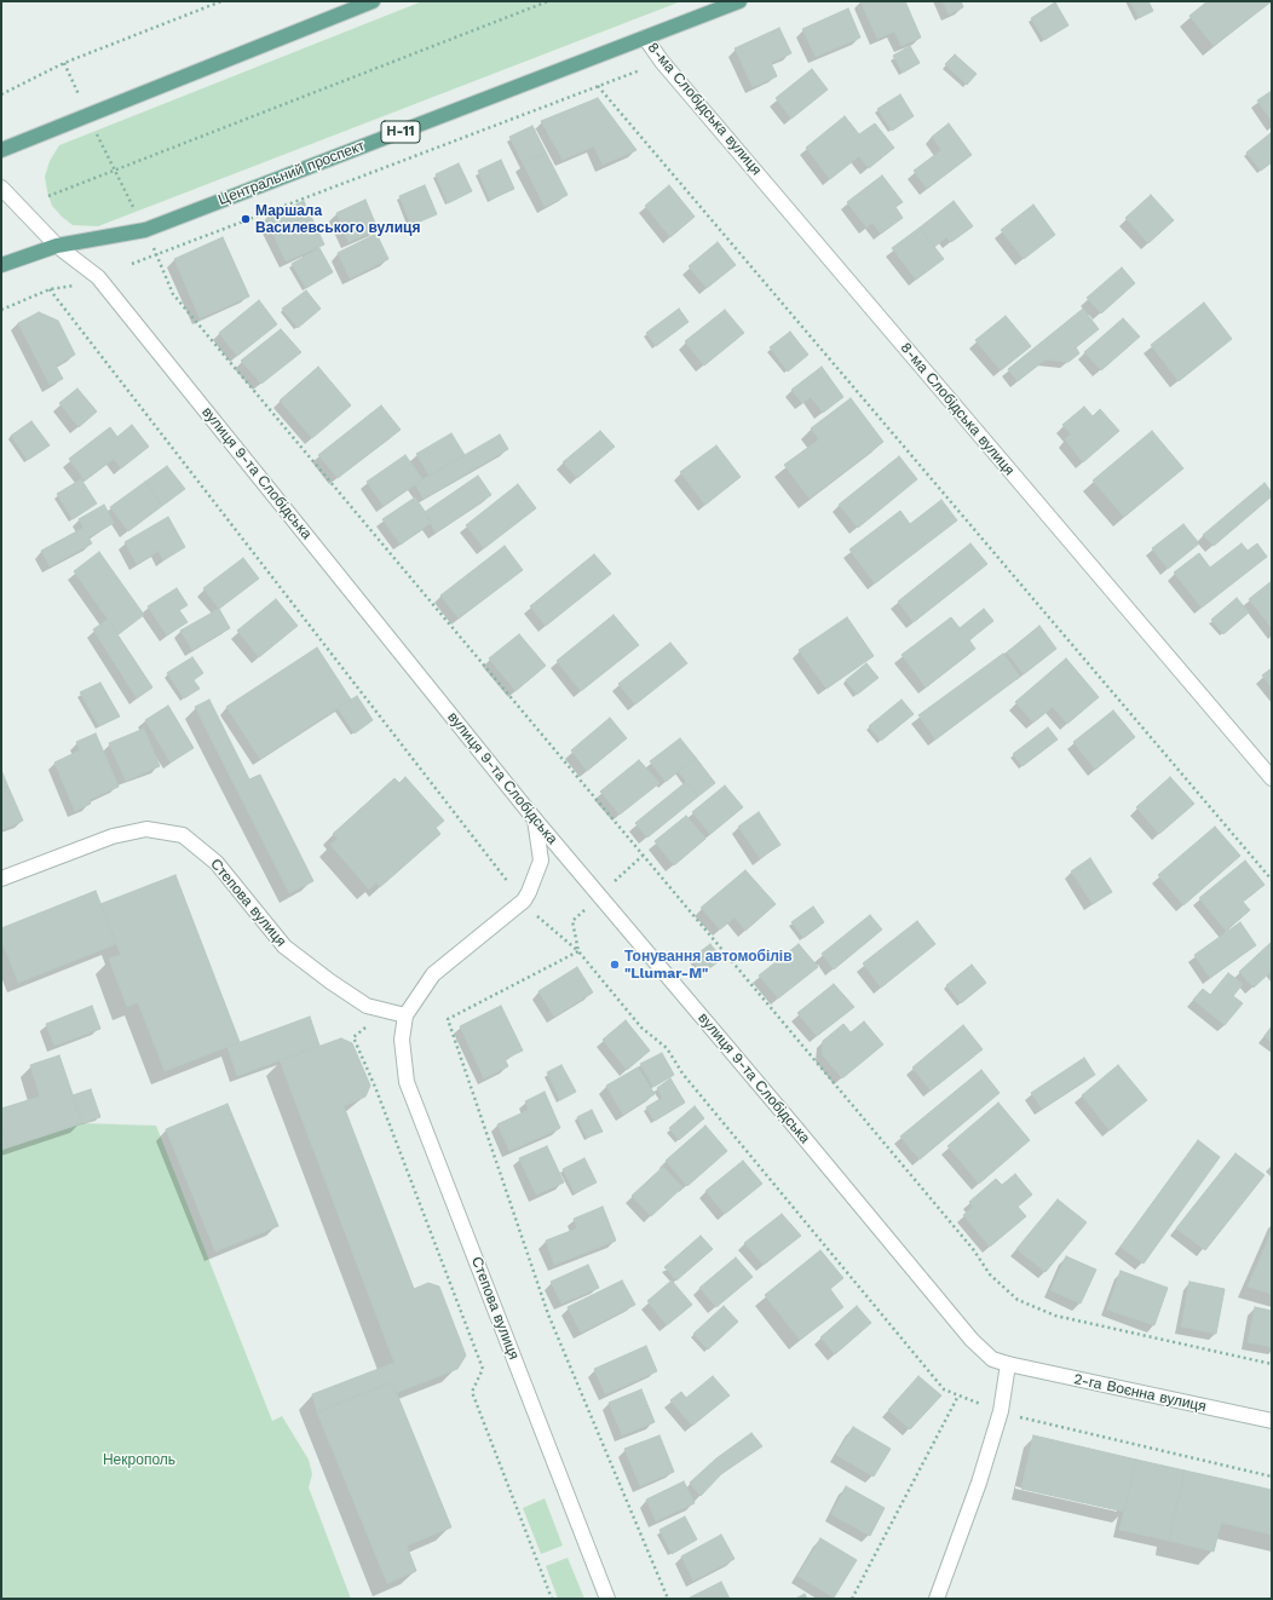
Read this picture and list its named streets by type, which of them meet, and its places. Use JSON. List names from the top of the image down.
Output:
{
  "streets": {
    "main road": ["Н-11", "Центральний проспект"],
    "street": [
      "8-ма Слобідська вулиця",
      "вулиця 9-та Слобідська",
      "Степова вулиця",
      "2-га Воєнна вулиця"
    ]
  },
  "crossings": [
    ["8-ма Слобідська вулиця", "Центральний проспект"],
    ["Центральний проспект", "вулиця 9-та Слобідська"],
    ["вулиця 9-та Слобідська", "Степова вулиця"],
    ["вулиця 9-та Слобідська", "2-га Воєнна вулиця"]
  ],
  "parks": ["Некрополь"],
  "places": ["Маршала Василевського вулиця", "Тонування автомобілів \"Llumar-M\""]
}
